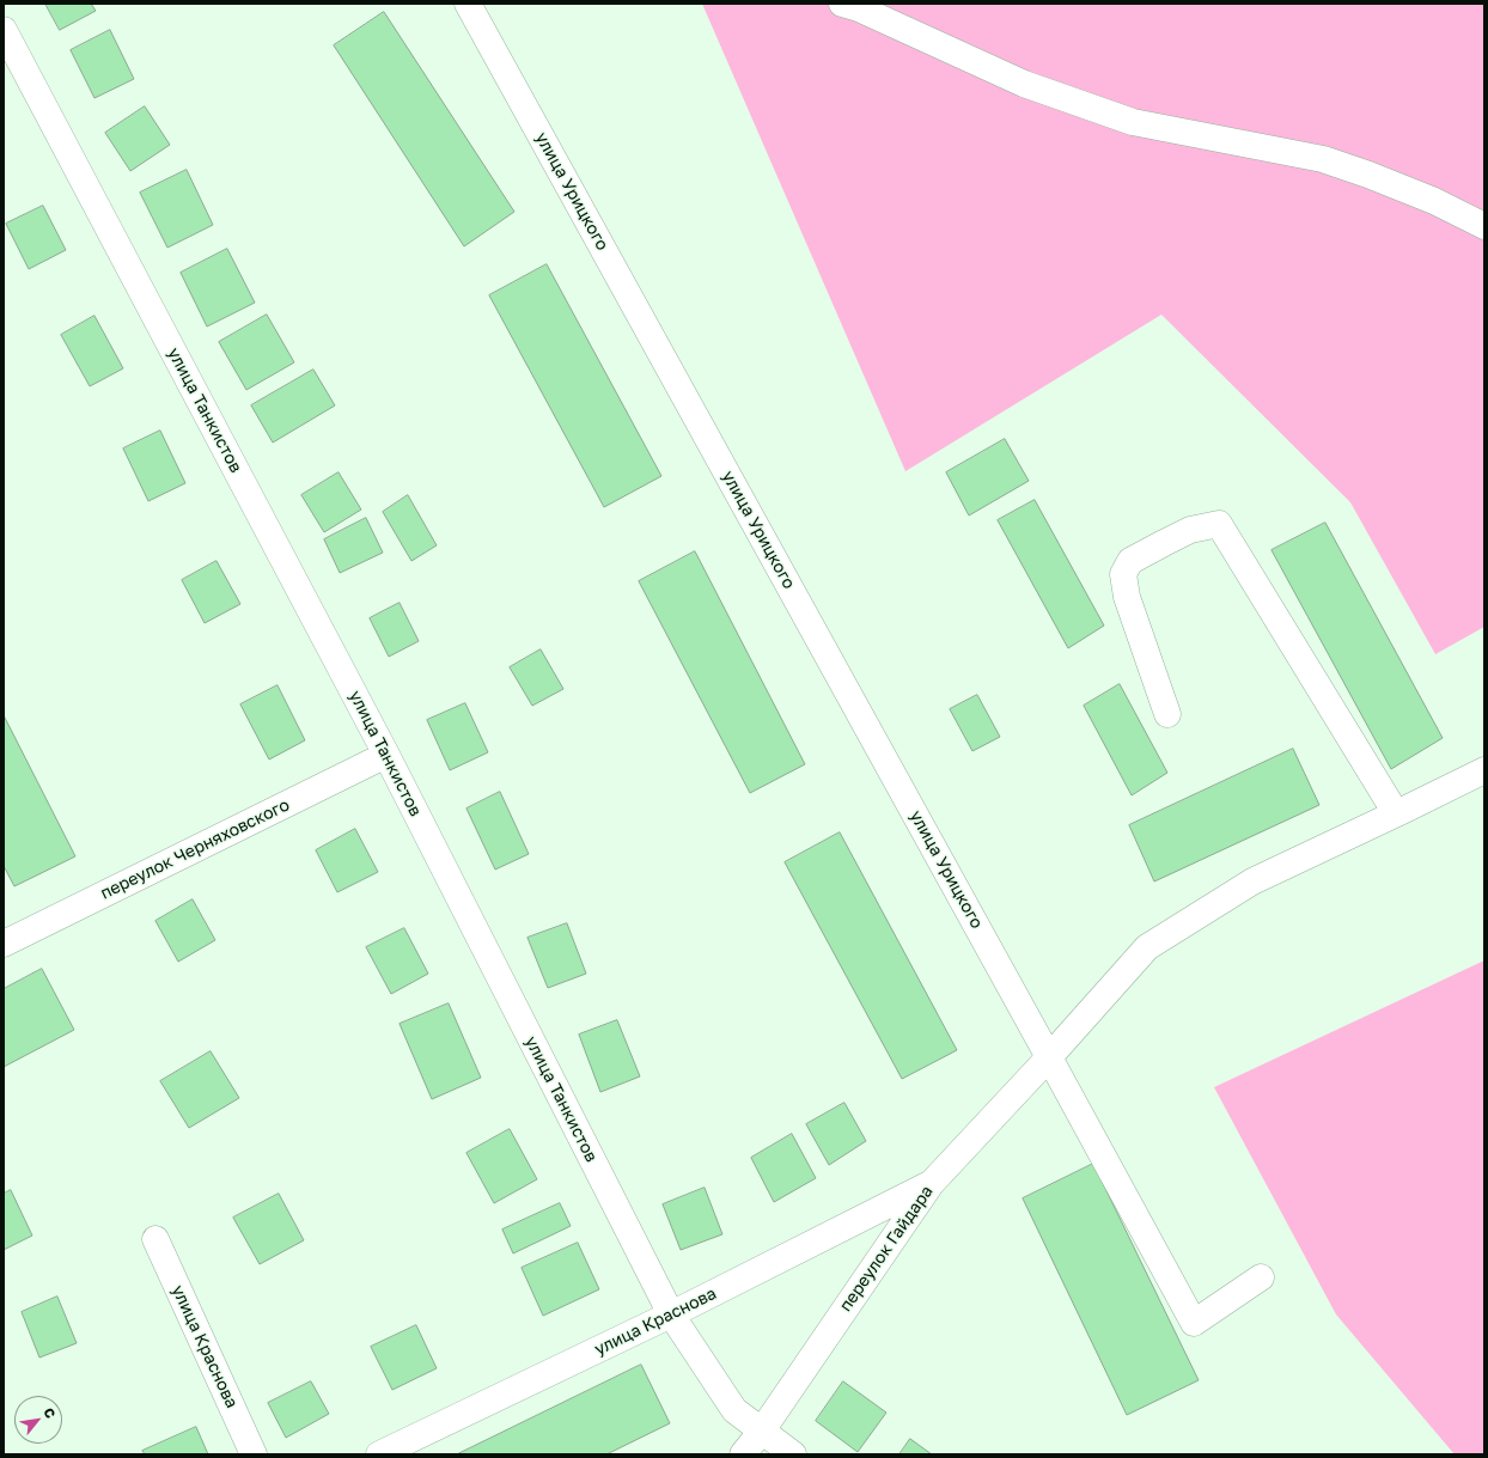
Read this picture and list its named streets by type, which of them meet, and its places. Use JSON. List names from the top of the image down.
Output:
{
  "streets": {
    "street": [
      "улица Урицкого",
      "улица Танкистов",
      "переулок Черняховского",
      "переулок Гайдара",
      "улица Краснова"
    ]
  },
  "crossings": [
    ["улица Урицкого", "переулок Гайдара"],
    ["улица Танкистов", "переулок Черняховского"],
    ["улица Танкистов", "переулок Гайдара"],
    ["улица Танкистов", "улица Краснова"],
    ["переулок Гайдара", "улица Краснова"]
  ],
  "north": "top right"
}
